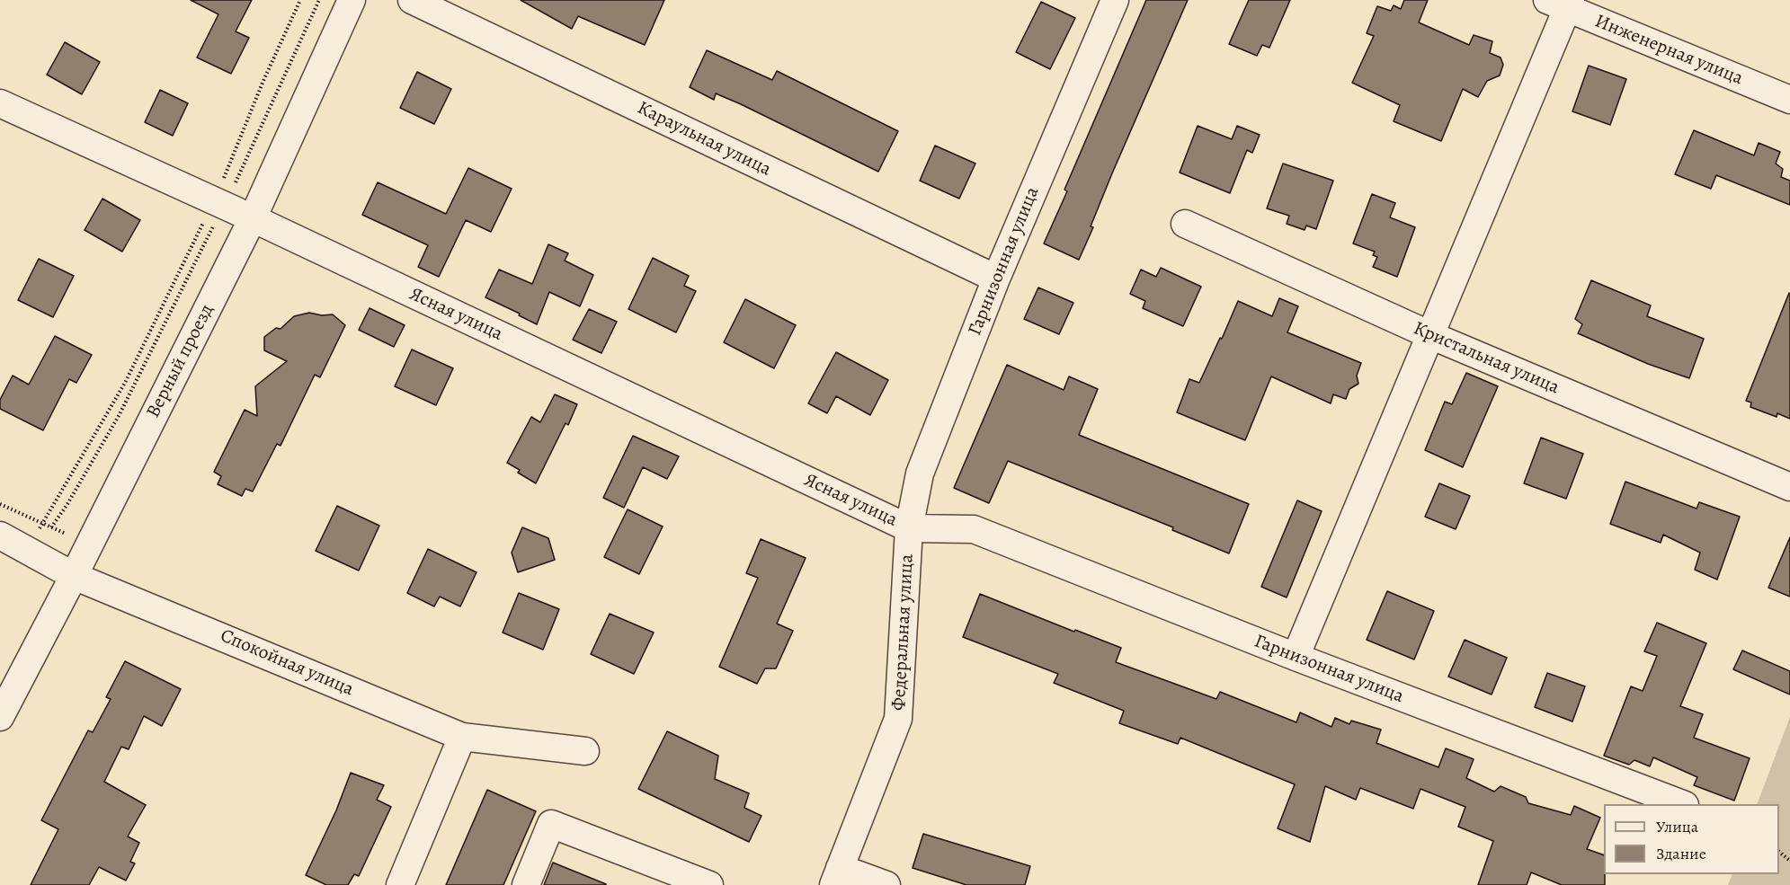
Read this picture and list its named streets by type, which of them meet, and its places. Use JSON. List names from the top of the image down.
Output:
{
  "streets": {
    "street": [
      "Инженерная улица",
      "Караульная улица",
      "Гарнизонная улица",
      "Ясная улица",
      "Кристальная улица",
      "Верный проезд",
      "Федеральная улица",
      "Спокойная улица"
    ]
  },
  "crossings": [
    ["Караульная улица", "Гарнизонная улица"],
    ["Гарнизонная улица", "Ясная улица"],
    ["Гарнизонная улица", "Федеральная улица"],
    ["Ясная улица", "Верный проезд"],
    ["Ясная улица", "Федеральная улица"],
    ["Верный проезд", "Спокойная улица"]
  ],
  "legend": ["Улица", "Здание"]
}
